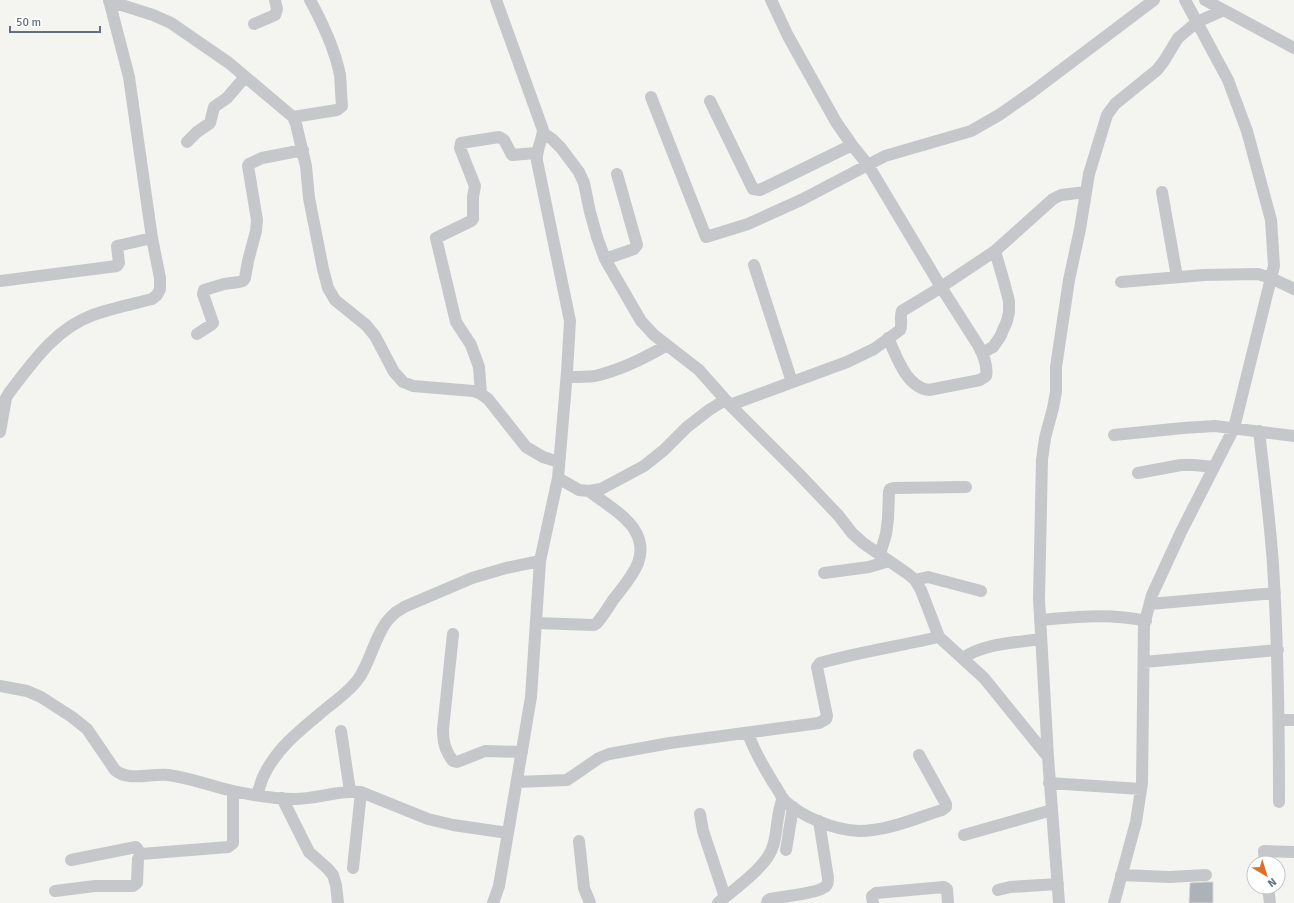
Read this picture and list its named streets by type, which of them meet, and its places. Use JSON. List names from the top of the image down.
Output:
{
  "scale_bar": "50 m",
  "north": "bottom right"
}
